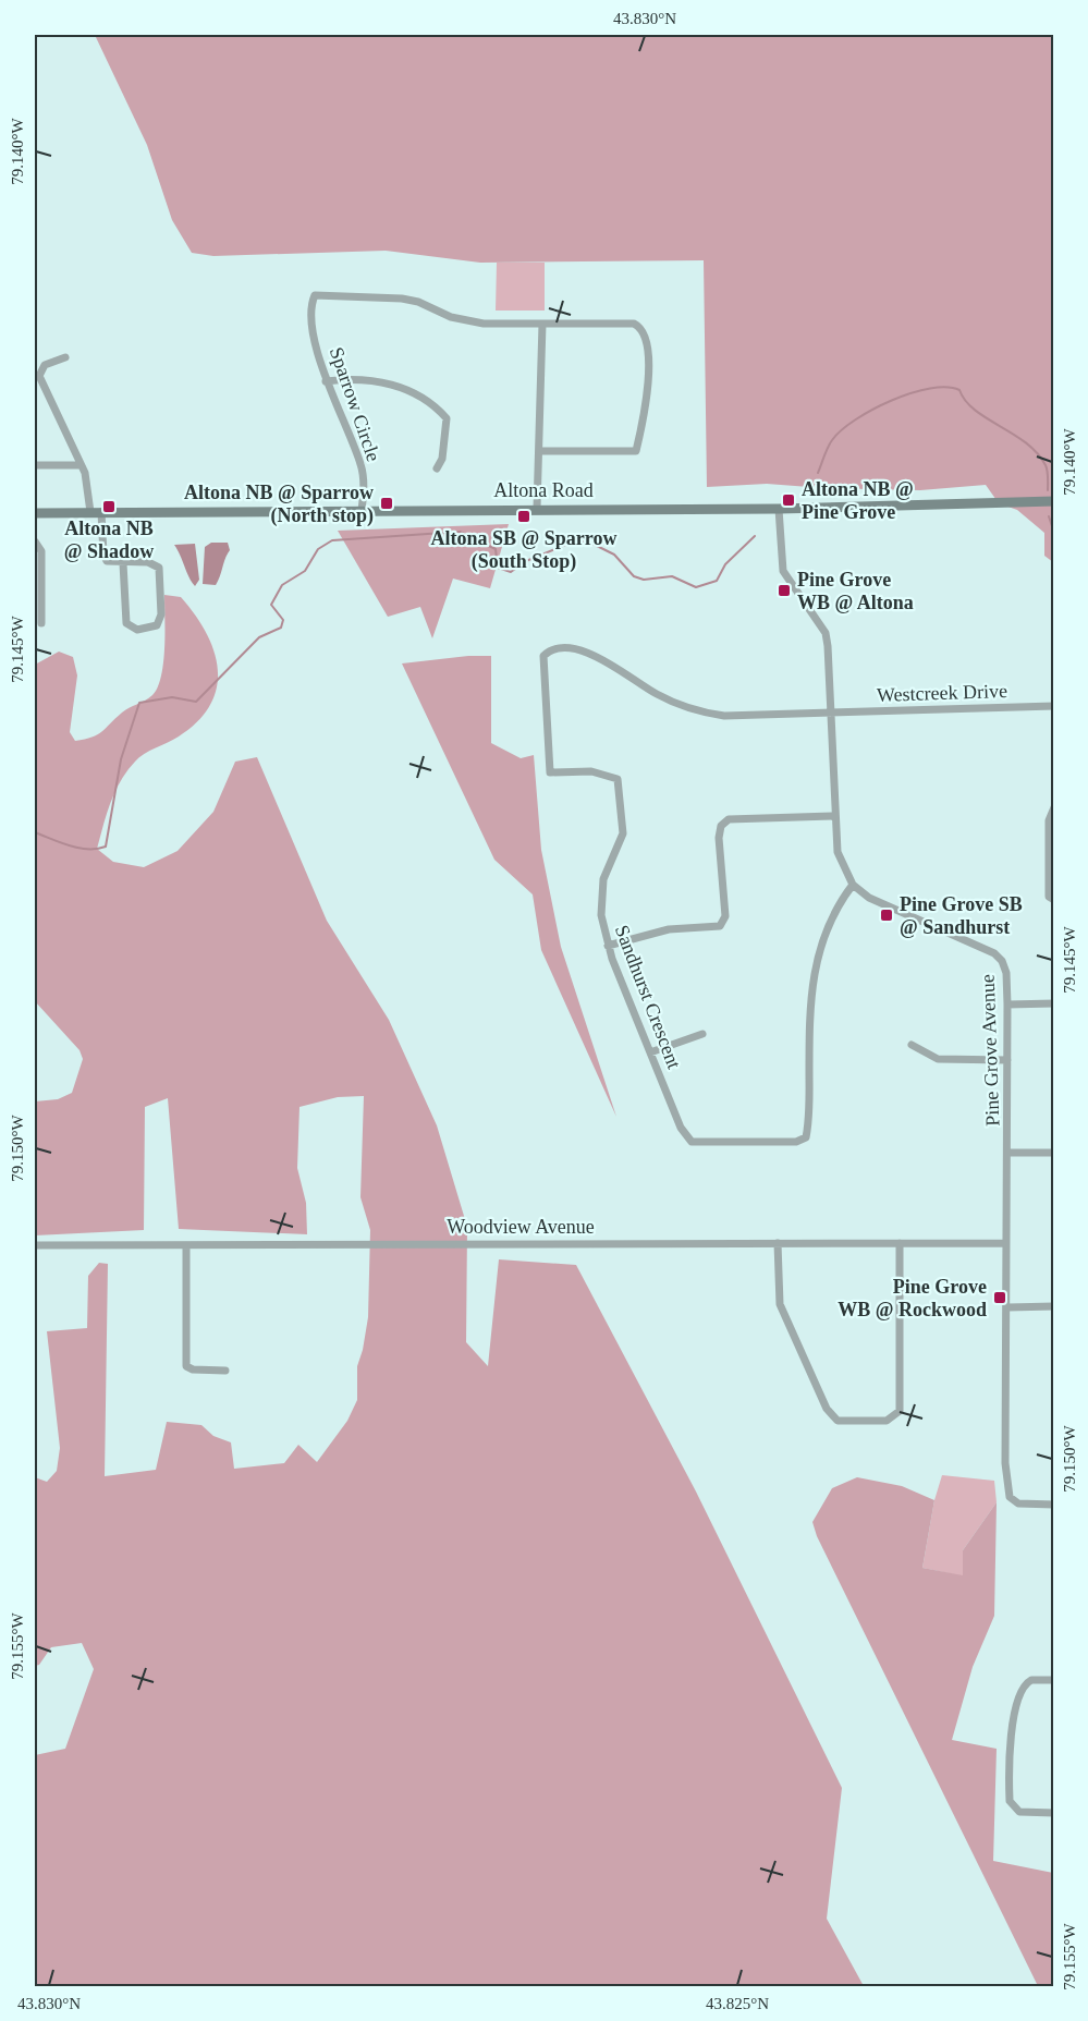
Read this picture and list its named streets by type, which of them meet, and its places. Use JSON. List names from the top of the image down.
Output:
{
  "streets": {
    "main road": ["Altona Road"],
    "street": [
      "Sparrow Circle",
      "Westcreek Drive",
      "Sandhurst Crescent",
      "Pine Grove Avenue",
      "Woodview Avenue"
    ]
  },
  "crossings": [
    ["Sparrow Circle", "Altona Road"],
    ["Westcreek Drive", "Sandhurst Crescent"],
    ["Sandhurst Crescent", "Pine Grove Avenue"],
    ["Pine Grove Avenue", "Woodview Avenue"]
  ],
  "places": {
    "transit": [
      "Altona NB @ Pine Grove",
      "Altona NB @ Sparrow (North stop)",
      "Altona NB @ Shadow",
      "Altona SB @ Sparrow (South Stop)",
      "Pine Grove WB @ Altona",
      "Pine Grove SB @ Sandhurst",
      "Pine Grove WB @ Rockwood"
    ]
  },
  "coordinates": [
    "43.830°N",
    "79.140°W",
    "79.145°W",
    "79.150°W",
    "79.155°W",
    "43.825°N"
  ]
}
